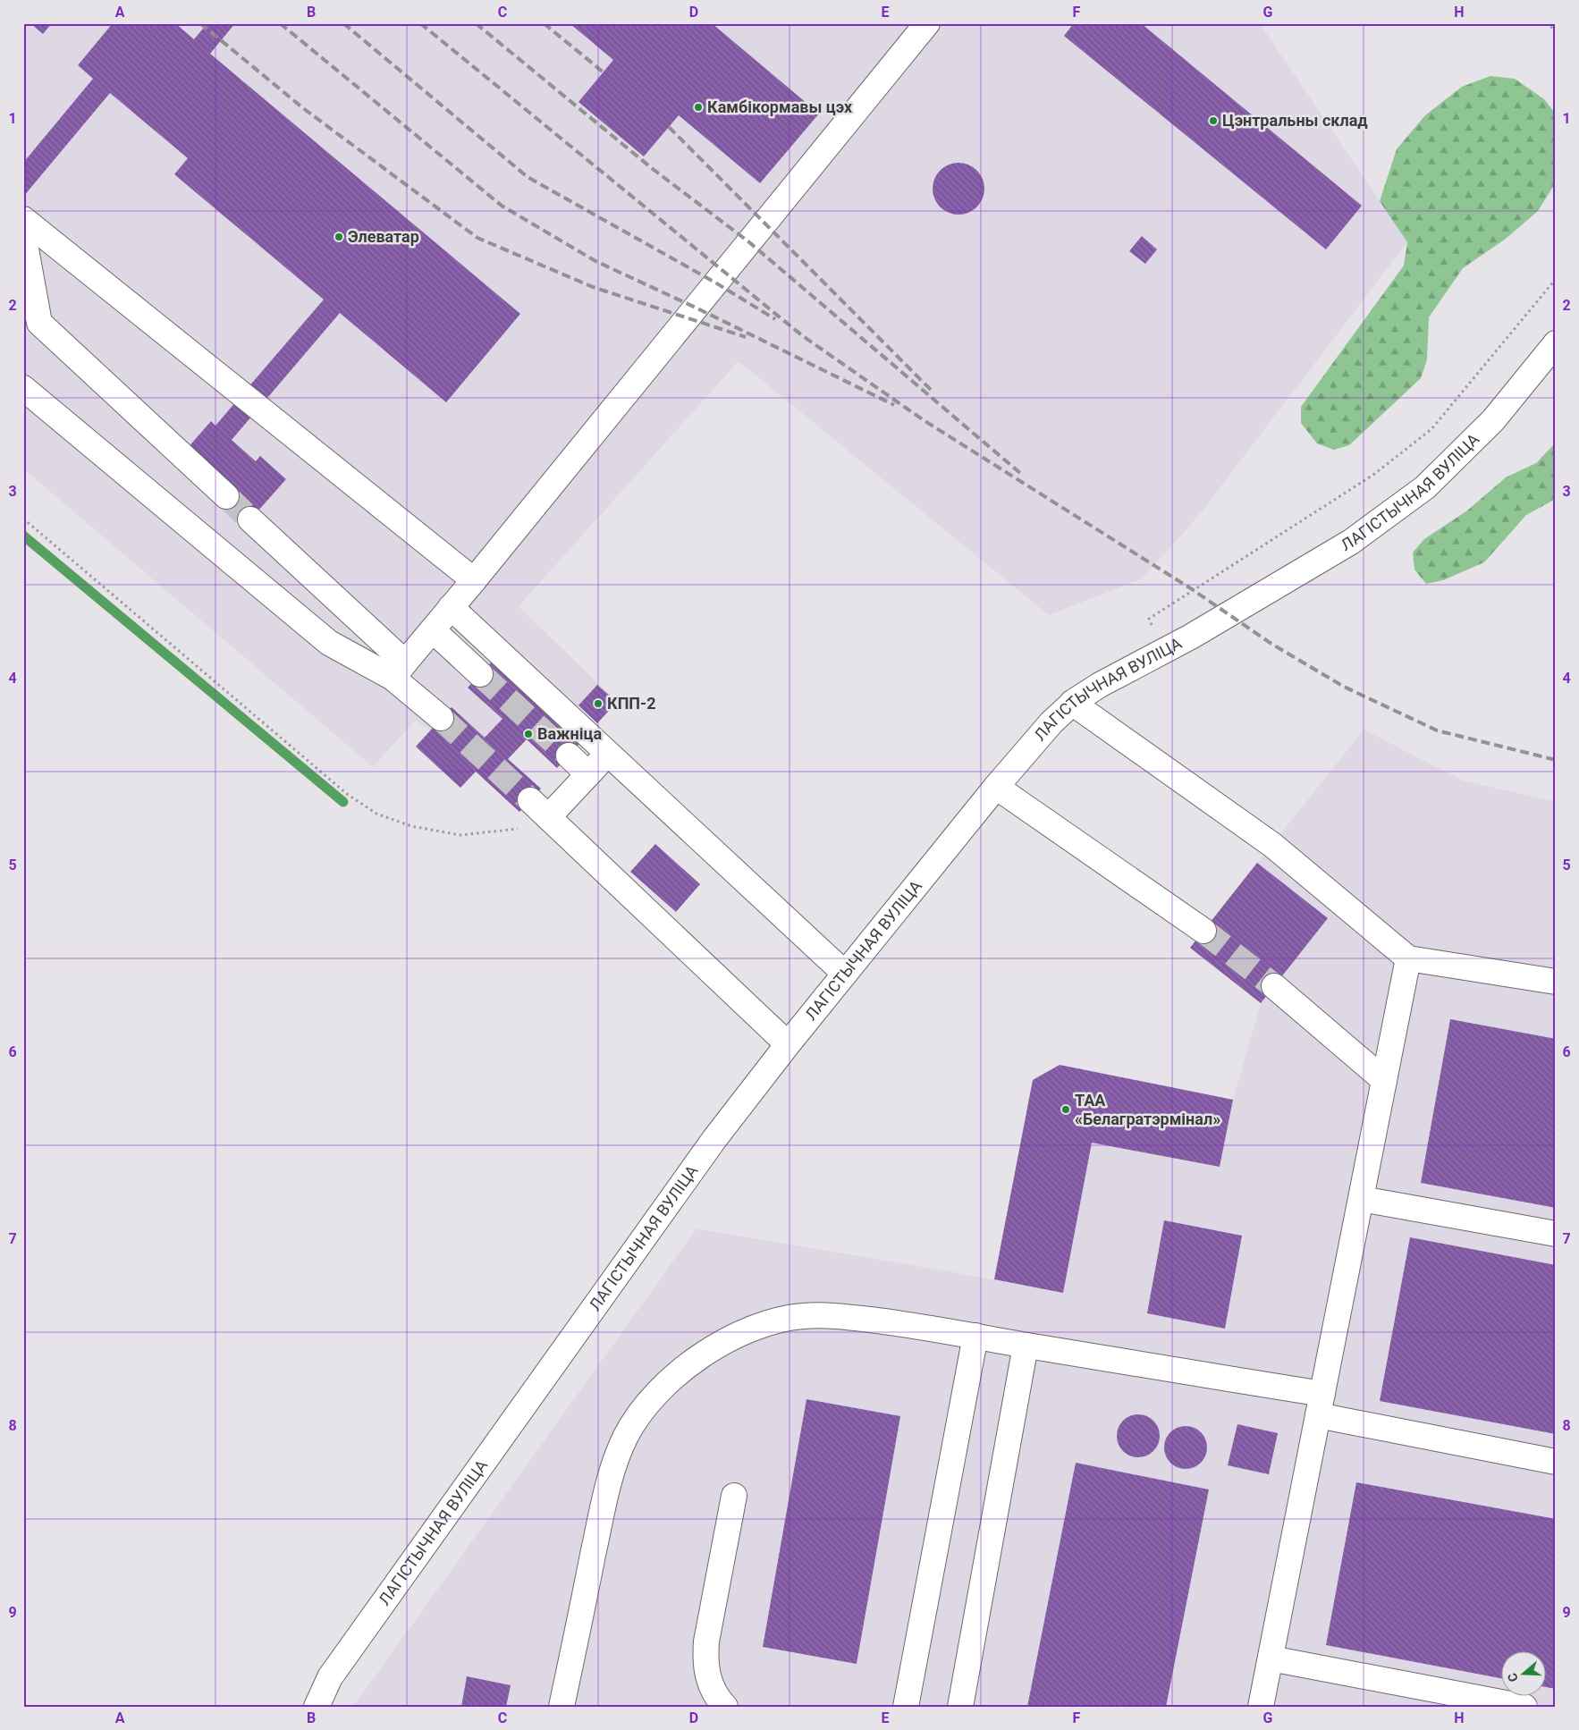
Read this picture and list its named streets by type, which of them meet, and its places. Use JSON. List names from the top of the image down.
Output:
{
  "streets": {
    "street": ["ЛАГІСТЫЧНАЯ ВУЛІЦА"]
  },
  "places": [
    "Камбікормавы цэх",
    "Цэнтральны склад",
    "Элеватар",
    "КПП-2",
    "Важніца",
    "ТАА «Белагратэрмінал»"
  ],
  "north": "left",
  "grid": {
    "columns": [
      "A",
      "B",
      "C",
      "D",
      "E",
      "F",
      "G",
      "H"
    ],
    "rows": [
      "1",
      "2",
      "3",
      "4",
      "5",
      "6",
      "7",
      "8",
      "9"
    ]
  }
}
